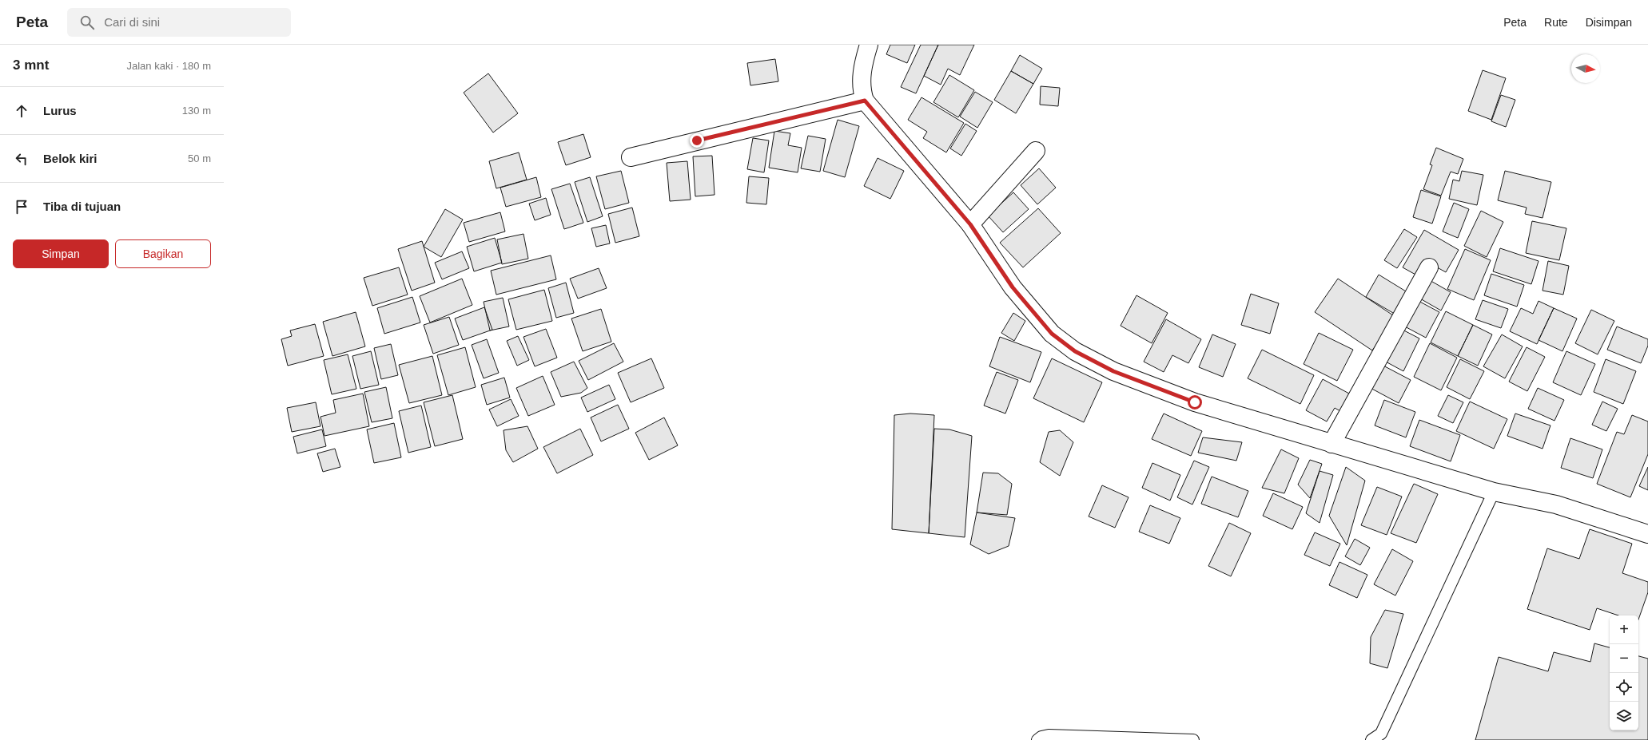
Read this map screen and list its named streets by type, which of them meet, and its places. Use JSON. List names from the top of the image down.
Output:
{
  "north": "right",
  "page": {
    "header": "Peta",
    "search": "Cari di sini",
    "nav": ["Peta", "Rute", "Disimpan"],
    "heading": ["3 mnt", "Jalan kaki · 180 m"],
    "list": [
      ["Lurus", "130 m"],
      ["Belok kiri", "50 m"],
      "Tiba di tujuan"
    ],
    "buttons": ["Simpan", "Bagikan"],
    "map_buttons": ["+", "−"]
  }
}
